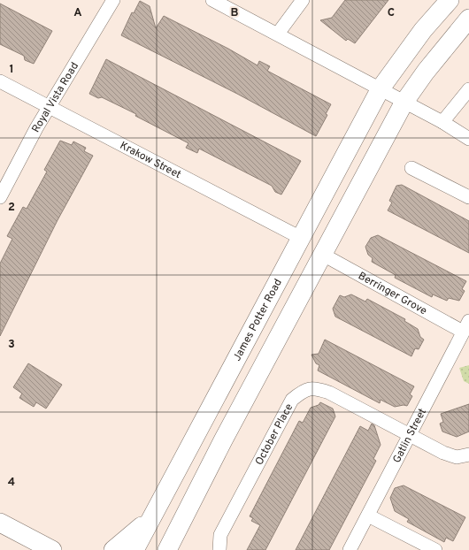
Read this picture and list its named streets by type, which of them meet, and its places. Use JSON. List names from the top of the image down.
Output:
{
  "streets": {
    "main road": ["James Potter Road"],
    "street": [
      "Royal Vista Road",
      "Krakow Street",
      "Berringer Grove",
      "October Place",
      "Gatlin Street"
    ]
  },
  "crossings": [
    ["Royal Vista Road", "Krakow Street"],
    ["Krakow Street", "James Potter Road"],
    ["Berringer Grove", "Gatlin Street"],
    ["October Place", "Gatlin Street"]
  ],
  "grid": {
    "columns": ["A", "B", "C"],
    "rows": [
      "1",
      "2",
      "3",
      "4"
    ]
  }
}
